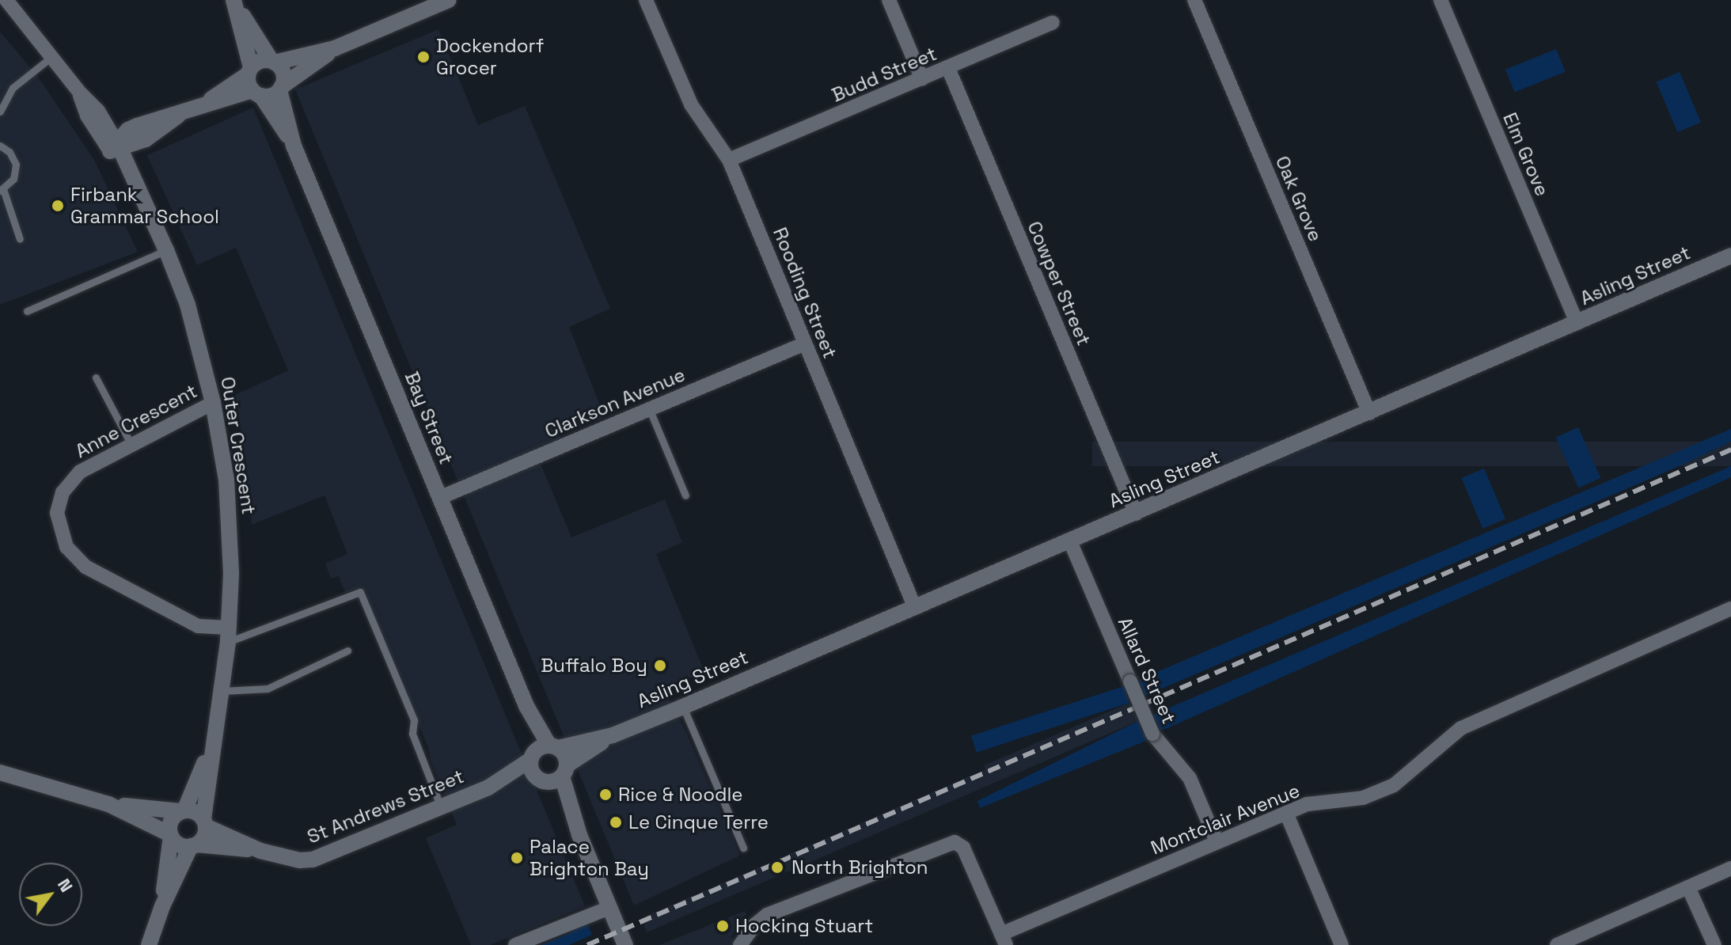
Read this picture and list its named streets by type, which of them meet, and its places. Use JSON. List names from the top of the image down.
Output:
{
  "streets": {
    "street": [
      "Budd Street",
      "Elm Grove",
      "Oak Grove",
      "Asling Street",
      "Cowper Street",
      "Rooding Street",
      "Clarkson Avenue",
      "Bay Street",
      "Anne Crescent",
      "Outer Crescent",
      "Allard Street",
      "St Andrews Street",
      "Montclair Avenue"
    ]
  },
  "crossings": [
    ["Budd Street", "Cowper Street"],
    ["Budd Street", "Rooding Street"],
    ["Elm Grove", "Asling Street"],
    ["Oak Grove", "Asling Street"],
    ["Asling Street", "Cowper Street"],
    ["Asling Street", "Rooding Street"],
    ["Asling Street", "Bay Street"],
    ["Asling Street", "Allard Street"],
    ["Asling Street", "St Andrews Street"],
    ["Rooding Street", "Clarkson Avenue"],
    ["Clarkson Avenue", "Bay Street"],
    ["Bay Street", "St Andrews Street"],
    ["Anne Crescent", "Outer Crescent"],
    ["Outer Crescent", "St Andrews Street"],
    ["Allard Street", "Montclair Avenue"]
  ],
  "places": [
    "Dockendorf Grocer",
    "Firbank Grammar School",
    "Buffalo Boy",
    "Rice & Noodle",
    "Le Cinque Terre",
    "Palace Brighton Bay",
    "North Brighton",
    "Hocking Stuart"
  ],
  "north": "top right"
}
